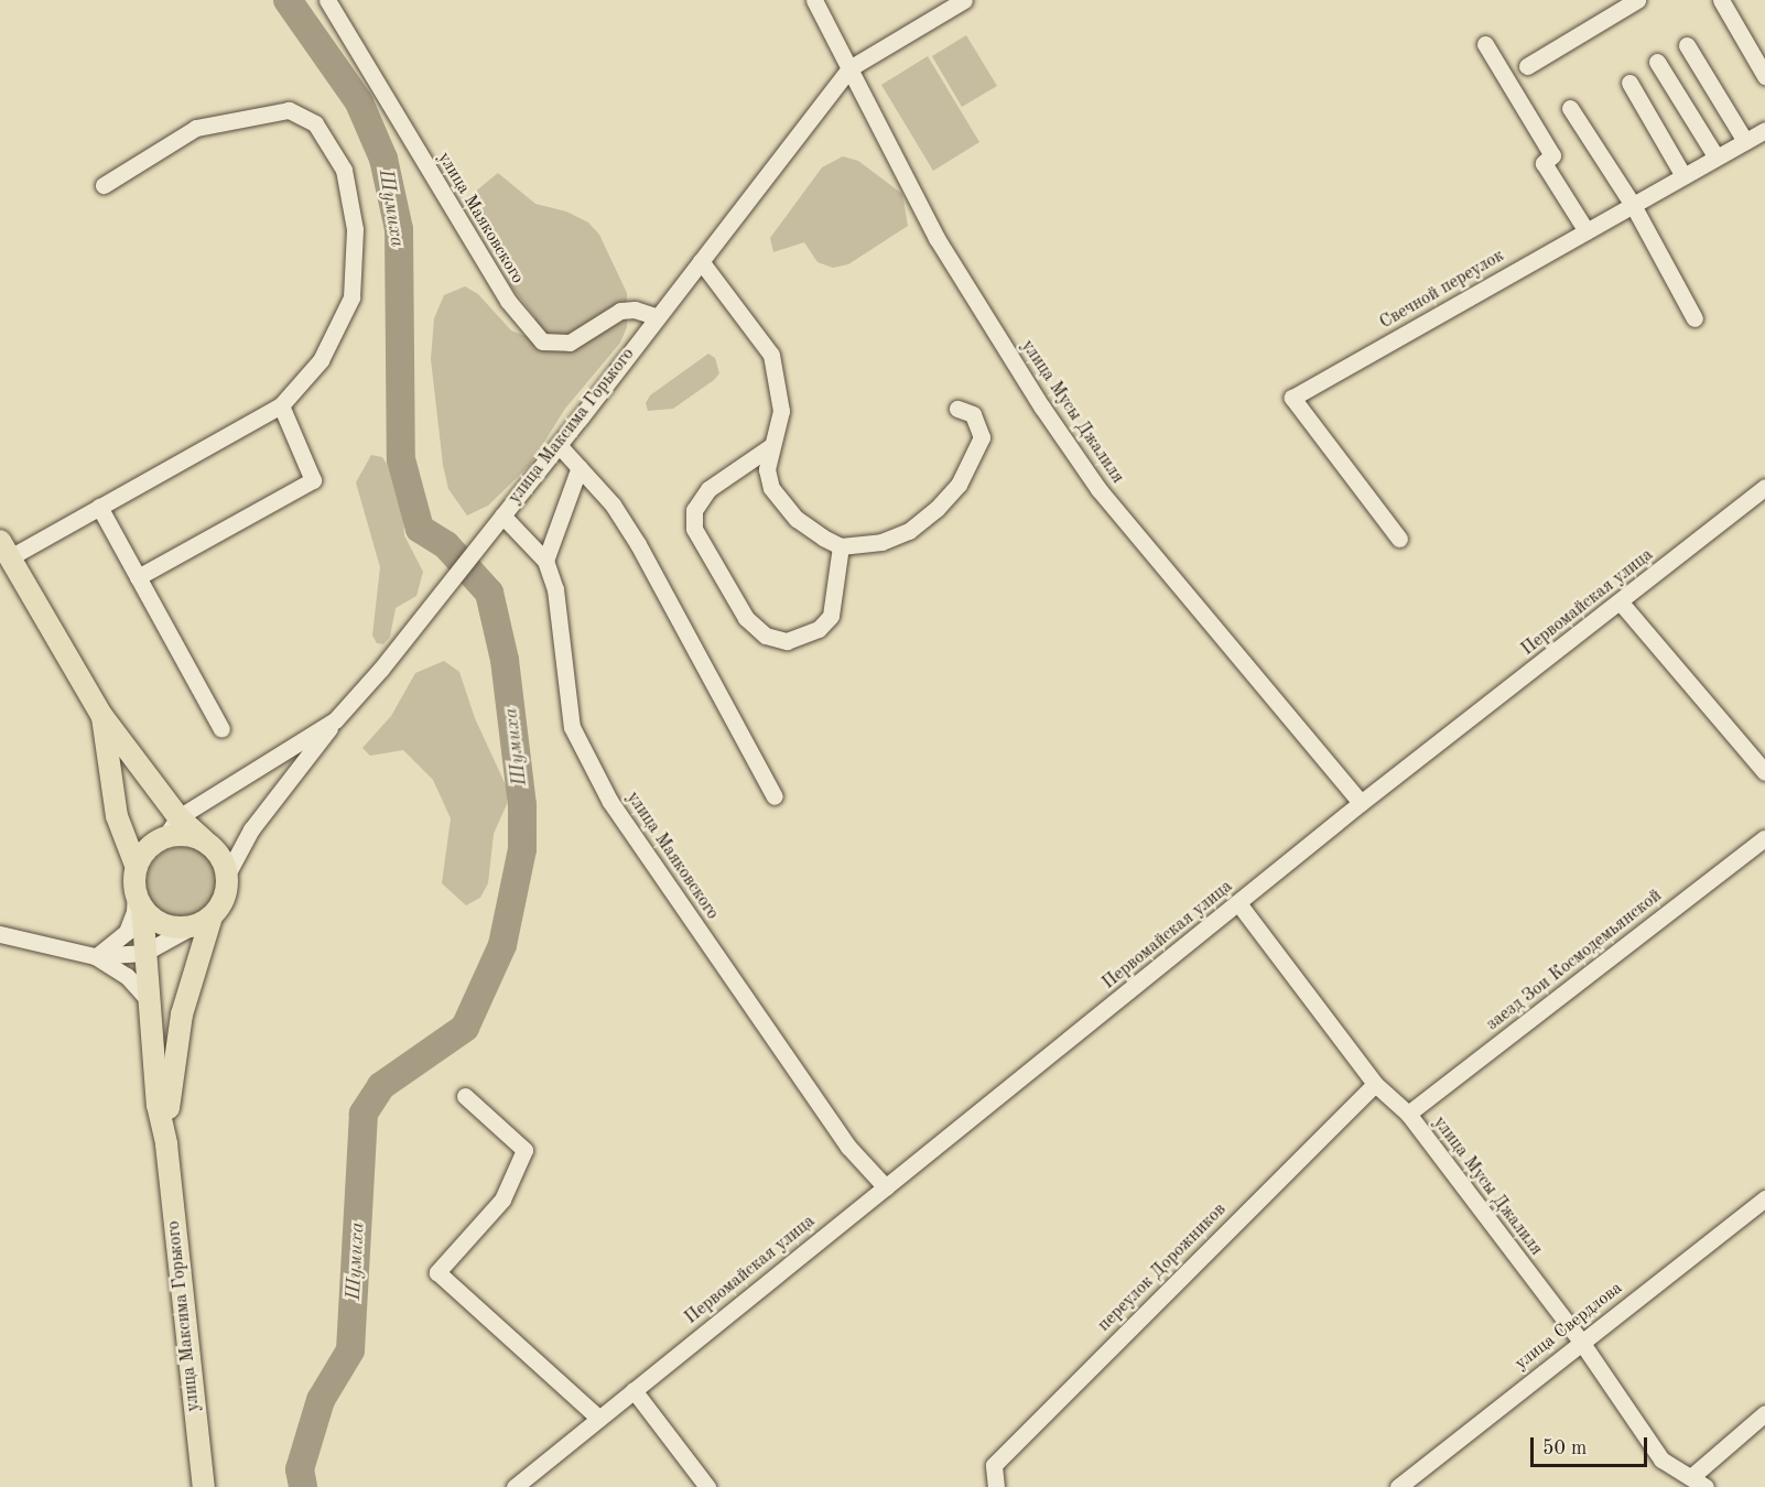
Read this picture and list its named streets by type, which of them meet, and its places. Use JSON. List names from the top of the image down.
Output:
{
  "streets": {
    "main road": ["улица Максима Горького"],
    "street": [
      "улица Маяковского",
      "Свечной переулок",
      "улица Мусы Джалиля",
      "Первомайская улица",
      "заезд Зои Космодемьянской",
      "переулок Дорожников",
      "улица Свердлова"
    ]
  },
  "crossings": [
    ["улица Маяковского", "улица Максима Горького"],
    ["улица Маяковского", "Первомайская улица"],
    ["улица Мусы Джалиля", "улица Максима Горького"],
    ["улица Мусы Джалиля", "Первомайская улица"],
    ["улица Мусы Джалиля", "заезд Зои Космодемьянской"],
    ["улица Мусы Джалиля", "переулок Дорожников"],
    ["улица Мусы Джалиля", "улица Свердлова"]
  ],
  "water": ["Шумиха"],
  "scale_bar": "50 m"
}
